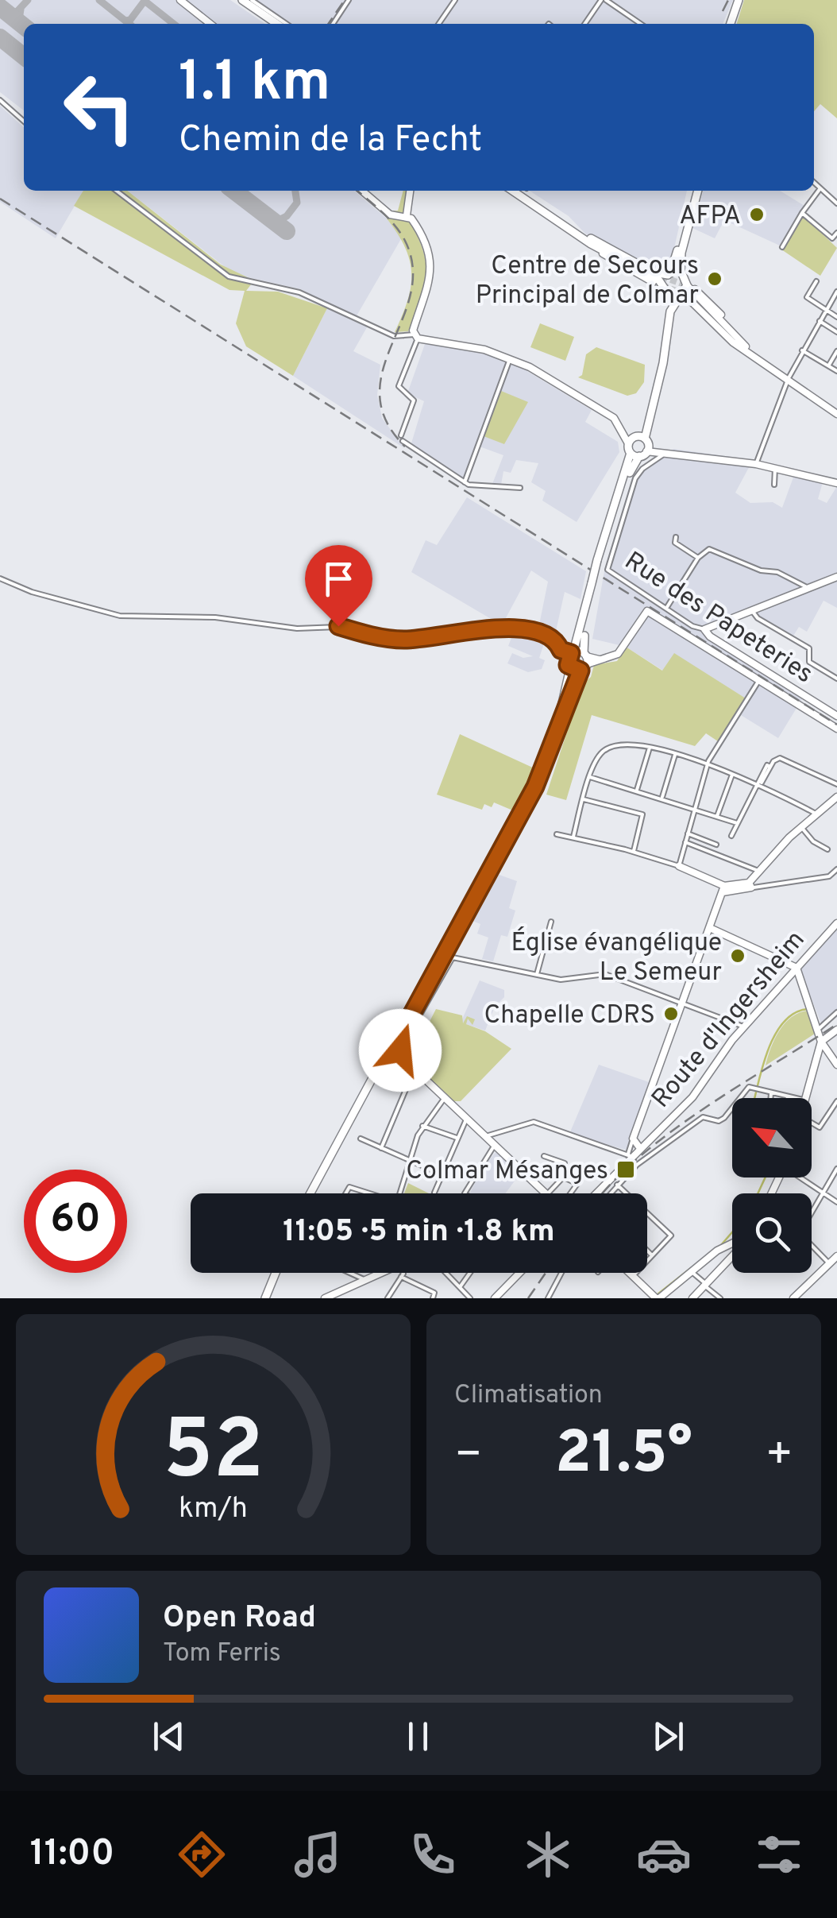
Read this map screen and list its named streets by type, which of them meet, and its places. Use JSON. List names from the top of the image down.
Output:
{
  "streets": {
    "street": ["Rue des Papeteries", "Route d'Ingersheim"]
  },
  "places": {
    "other": [
      "AFPA",
      "Centre de Secours Principal de Colmar",
      "Église évangélique Le Semeur",
      "Chapelle CDRS"
    ],
    "transit": ["Colmar Mésanges"]
  },
  "north": "top left",
  "page": {
    "turn": ["1.1 km", "Chemin de la Fecht"],
    "limit": "60",
    "trip": "11:05 · 5 min · 1.8 km",
    "tile": "Climatisation",
    "heat": ["−", "21.5°", "+"],
    "song": ["Open Road", "Tom Ferris"],
    "tabs": "11:00",
    "gauge": ["52", "km/h"]
  }
}
